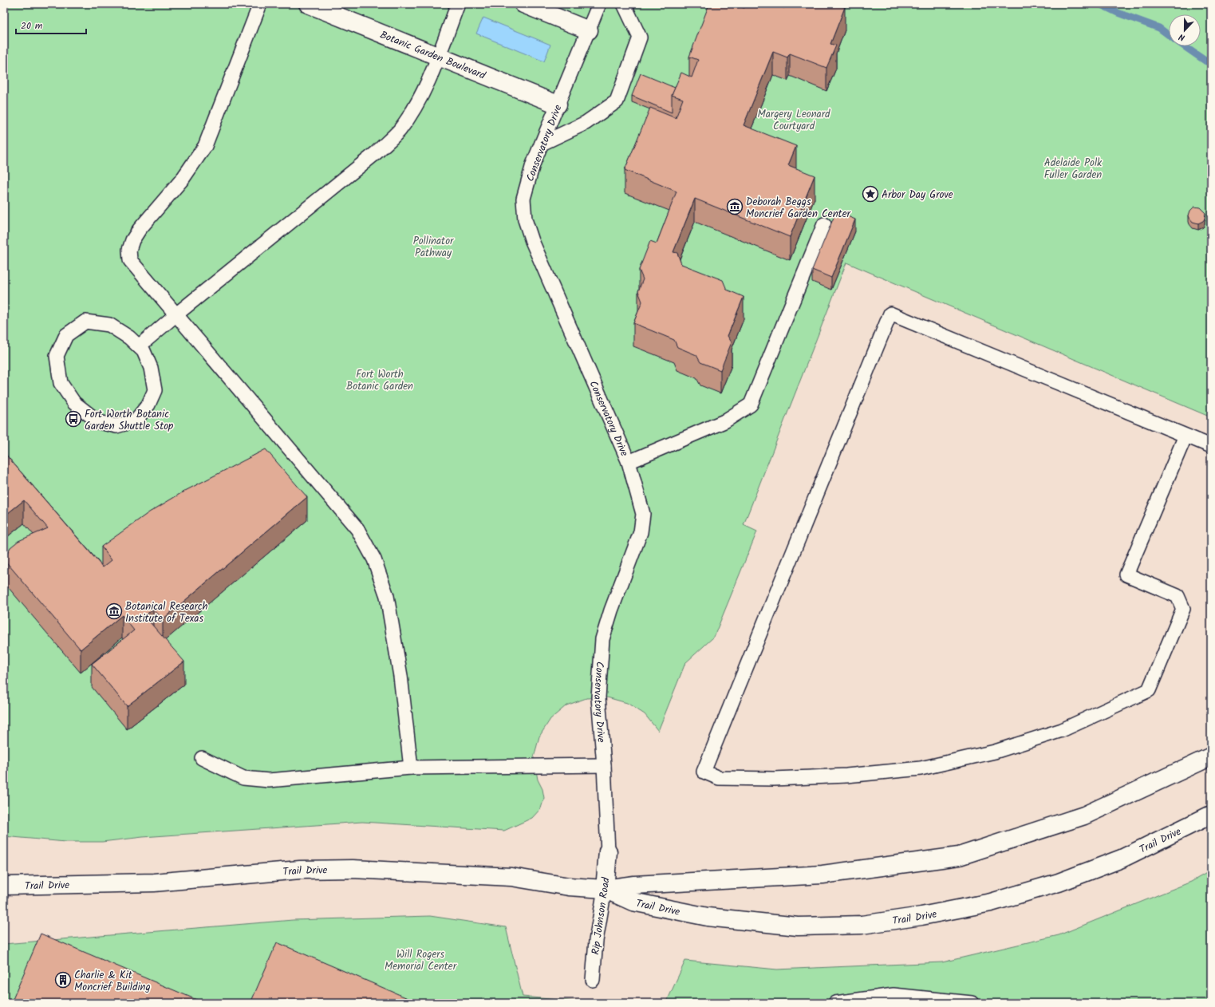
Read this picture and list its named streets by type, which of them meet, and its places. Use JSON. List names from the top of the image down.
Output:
{
  "streets": {
    "street": ["Botanic Garden Boulevard", "Trail Drive", "Rip Johnson Road"],
    "lane": ["Conservatory Drive"]
  },
  "crossings": [
    ["Botanic Garden Boulevard", "Conservatory Drive"],
    ["Conservatory Drive", "Rip Johnson Road"],
    ["Trail Drive", "Rip Johnson Road"]
  ],
  "parks": [
    "Margery Leonard Courtyard",
    "Adelaide Polk Fuller Garden",
    "Pollinator Pathway",
    "Fort Worth Botanic Garden",
    "Will Rogers Memorial Center"
  ],
  "places": {
    "place": ["Arbor Day Grove"],
    "museum": ["Deborah Beggs Moncrief Garden Center", "Botanical Research Institute of Texas"],
    "bus stop": ["Fort Worth Botanic Garden Shuttle Stop"],
    "building": ["Charlie & Kit Moncrief Building"]
  },
  "scale_bar": "20 m",
  "north": "bottom"
}
